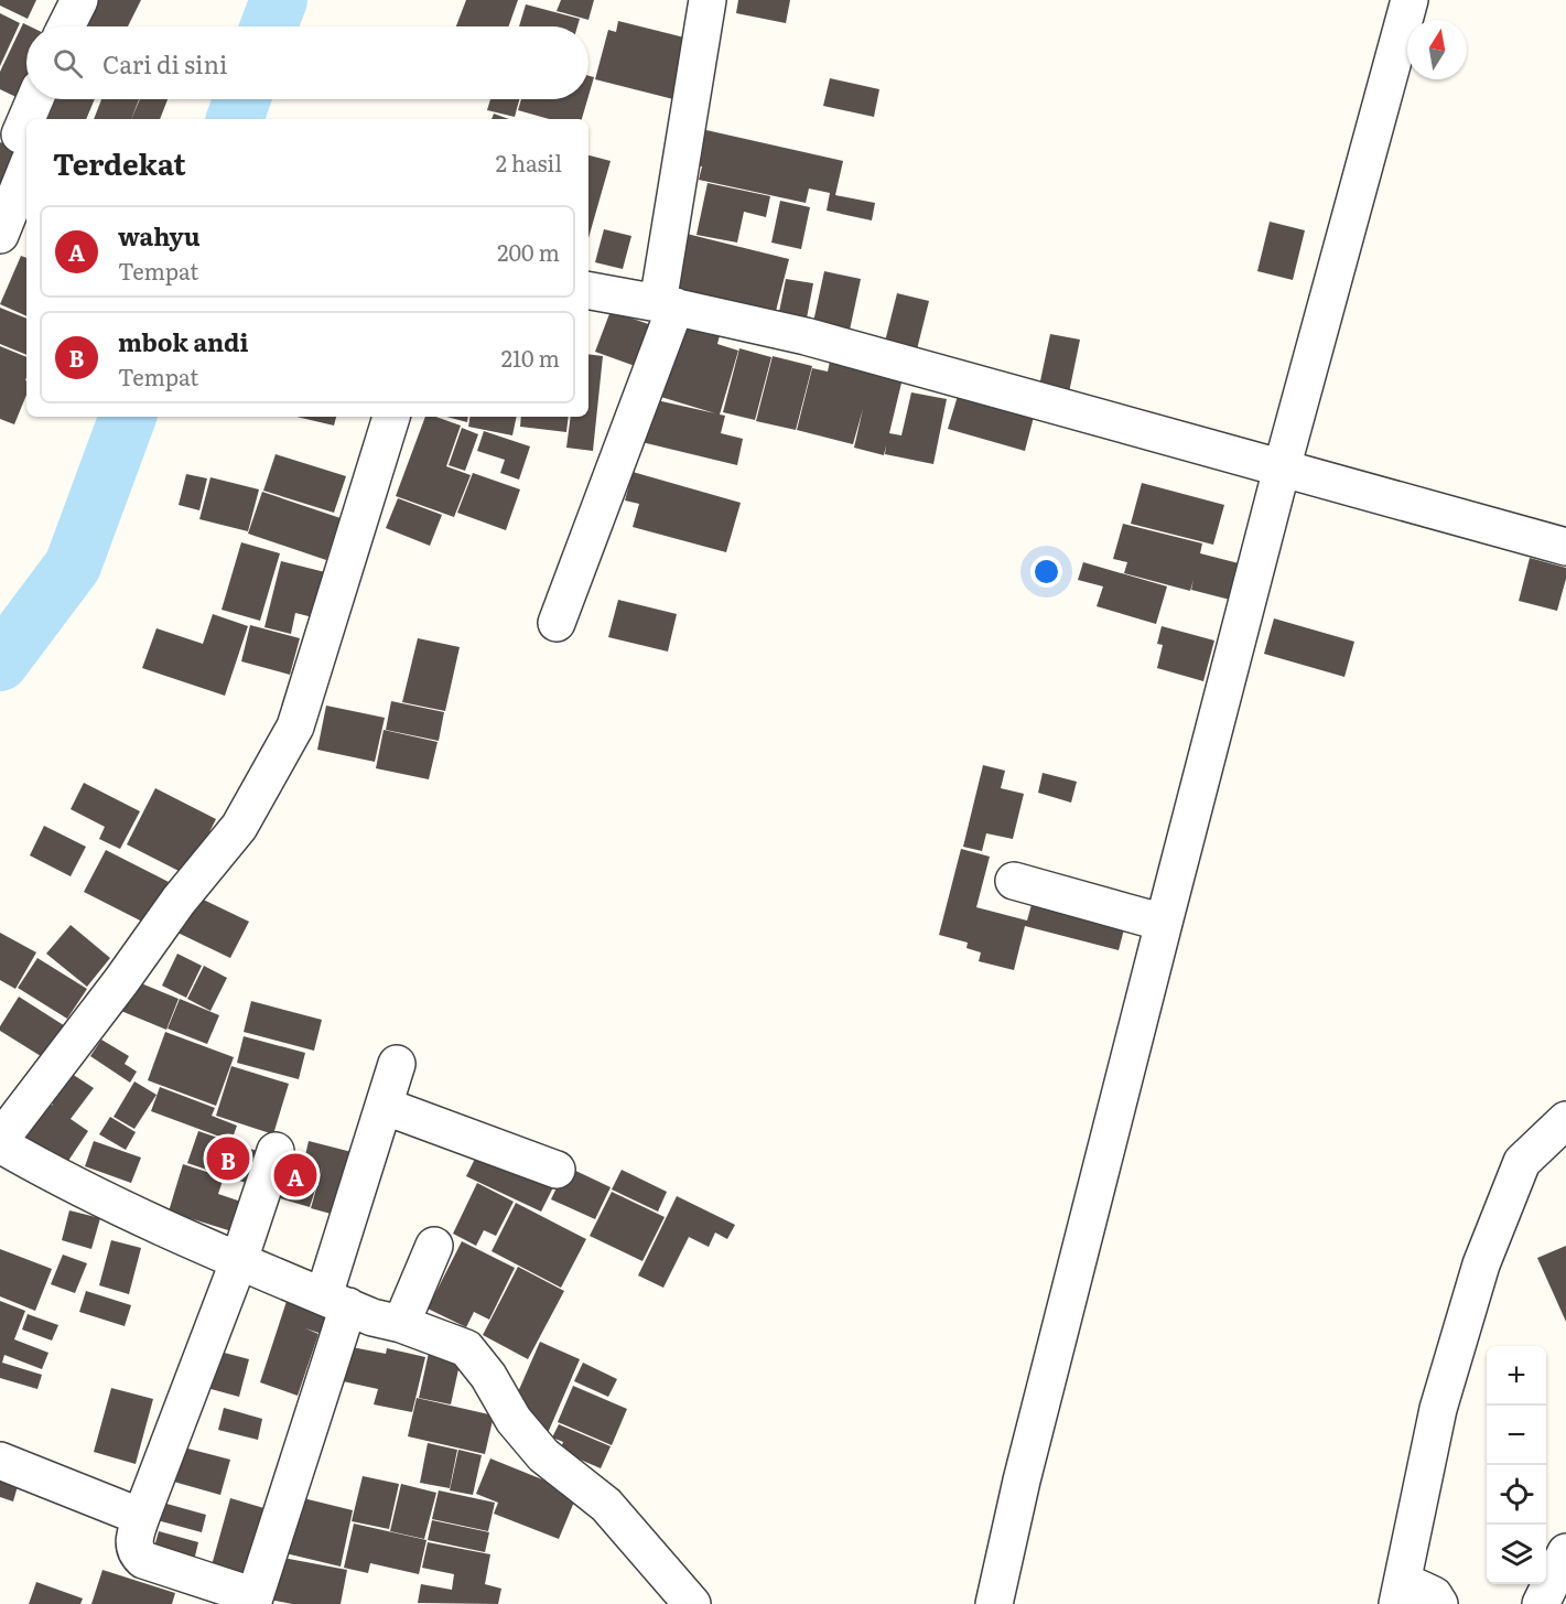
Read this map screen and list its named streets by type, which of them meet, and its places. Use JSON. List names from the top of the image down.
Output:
{
  "north": "top",
  "page": {
    "search": "Cari di sini",
    "heading": ["Terdekat", "2 hasil"],
    "list": [
      {
        "mark": "A",
        "name": "wahyu",
        "note": "Tempat",
        "value": "200 m"
      },
      {
        "mark": "B",
        "name": "mbok andi",
        "note": "Tempat",
        "value": "210 m"
      }
    ],
    "pins": ["B", "A"],
    "map_buttons": ["+", "−"]
  }
}
